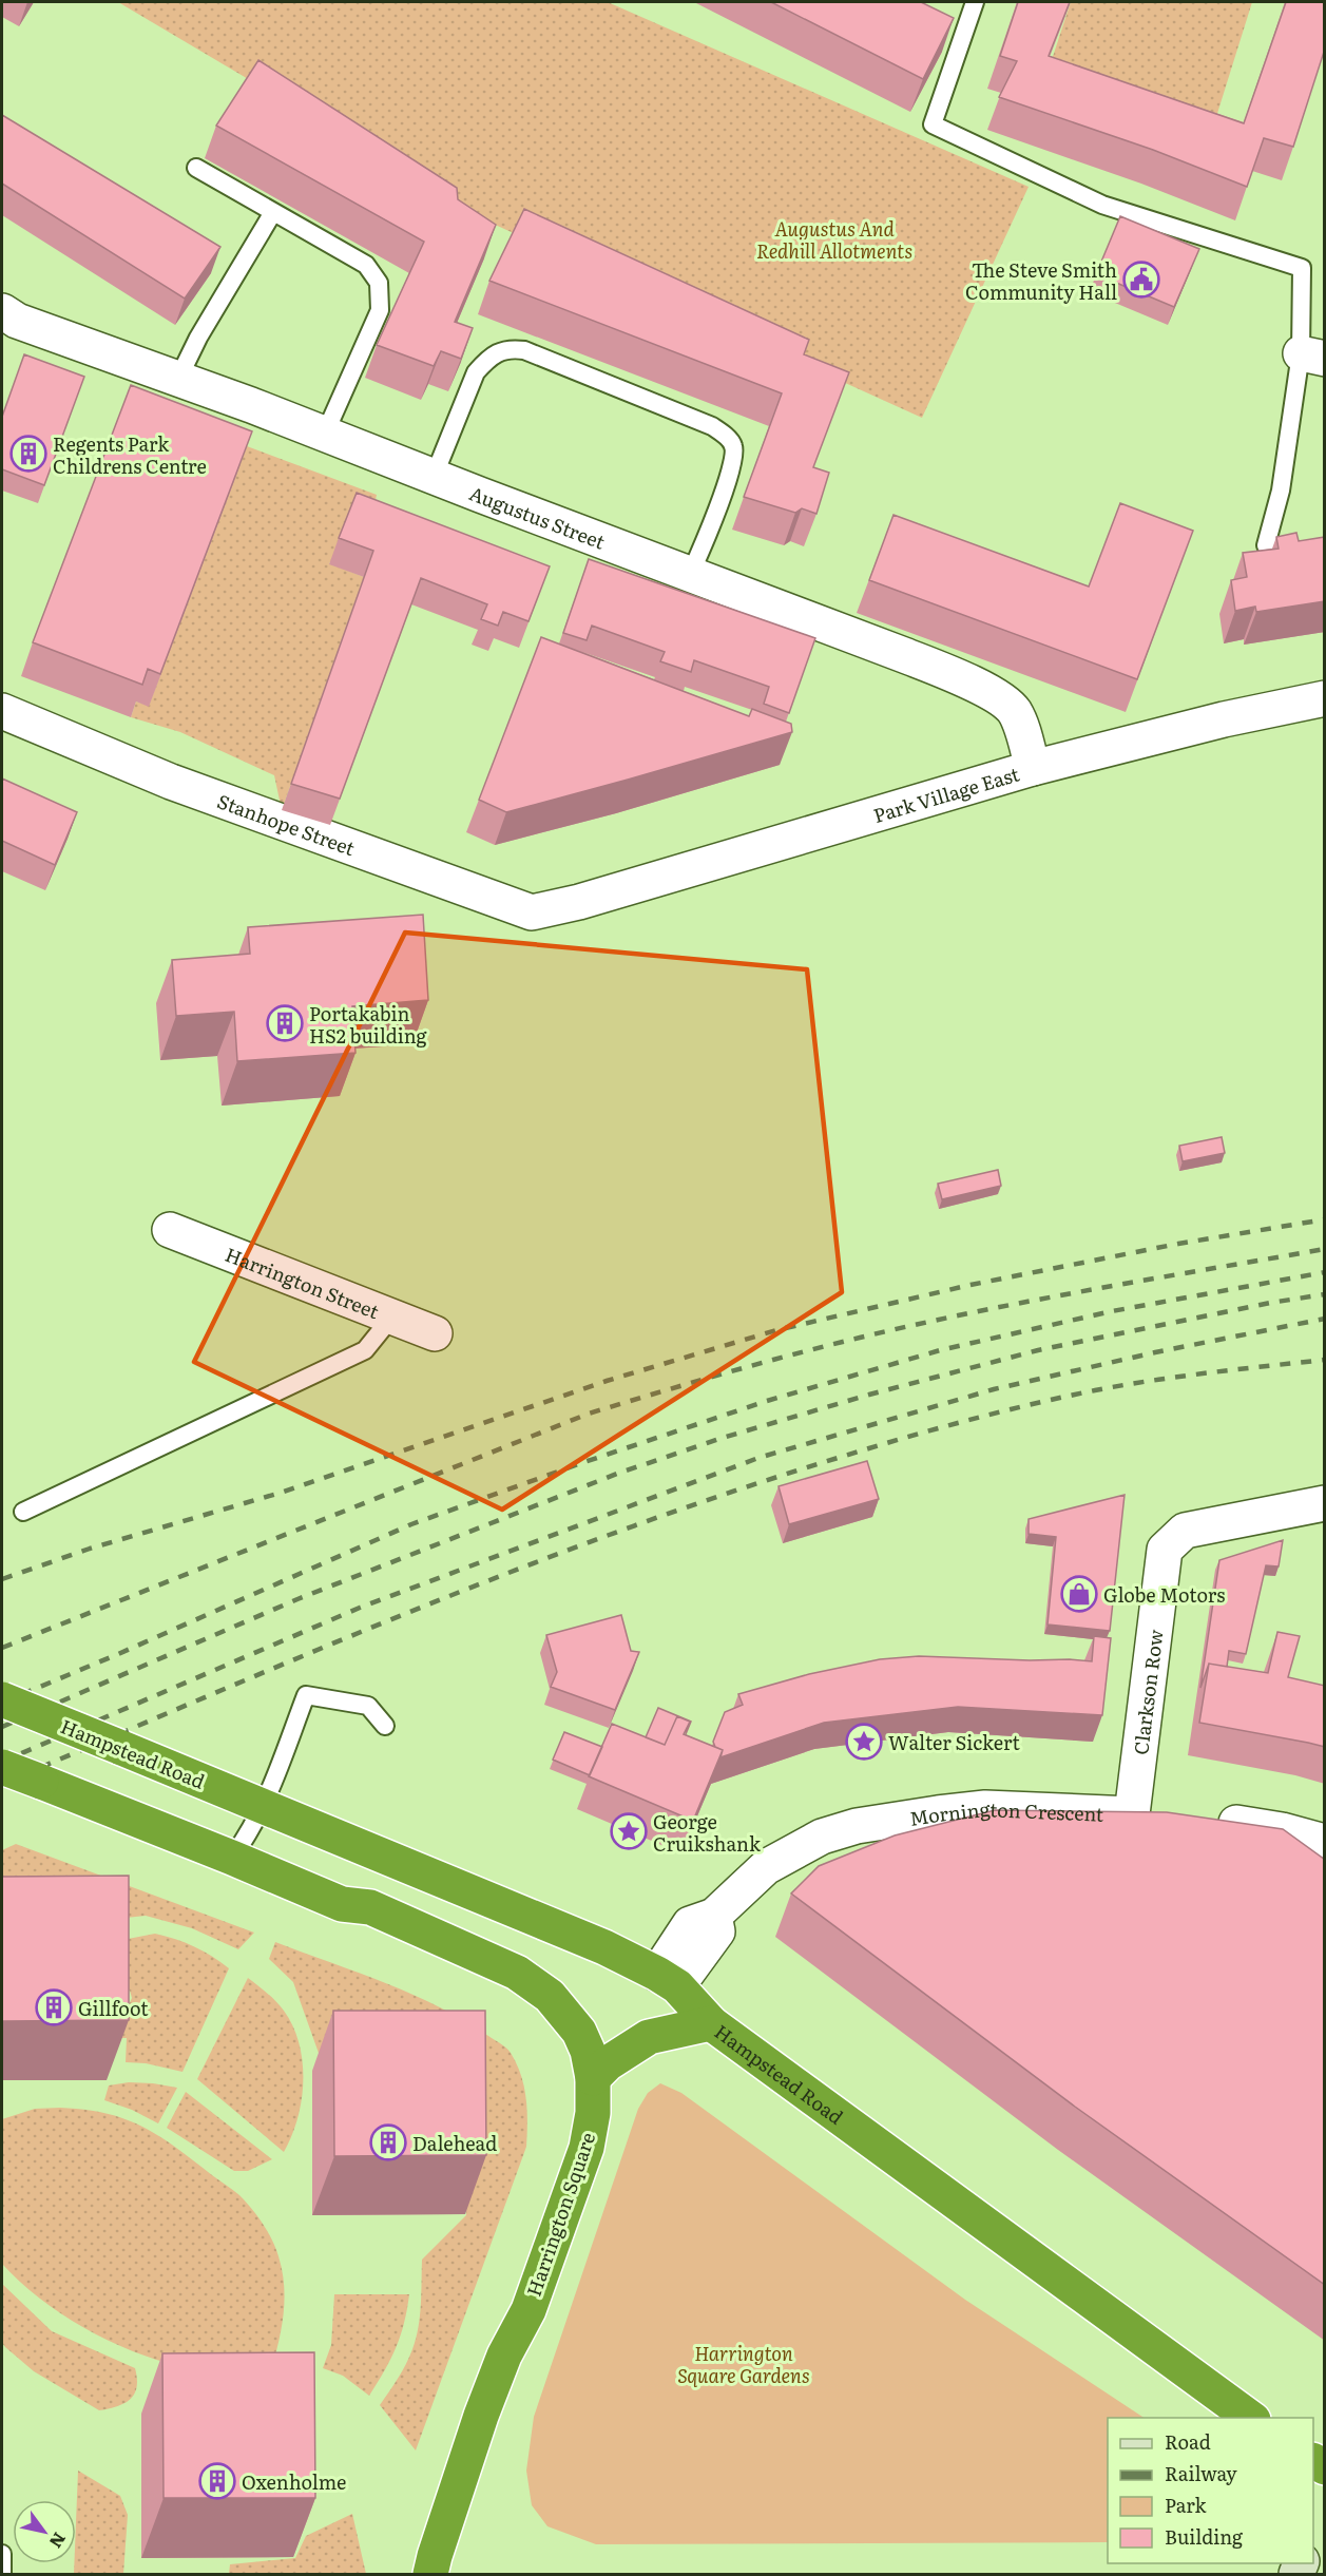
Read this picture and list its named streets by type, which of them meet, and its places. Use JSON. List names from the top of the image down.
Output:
{
  "streets": {
    "highway": ["Hampstead Road", "Harrington Square"],
    "street": [
      "Augustus Street",
      "Park Village East",
      "Stanhope Street",
      "Harrington Street",
      "Clarkson Row",
      "Mornington Crescent"
    ]
  },
  "crossings": [
    ["Augustus Street", "Park Village East"],
    ["Park Village East", "Stanhope Street"],
    ["Clarkson Row", "Mornington Crescent"],
    ["Hampstead Road", "Mornington Crescent"]
  ],
  "parks": ["Augustus And Redhill Allotments", "Harrington Square Gardens"],
  "places": {
    "public building": ["The Steve Smith Community Hall"],
    "building": [
      "Regents Park Childrens Centre",
      "Portakabin HS2 building",
      "Gillfoot",
      "Dalehead",
      "Oxenholme"
    ],
    "shop": ["Globe Motors"],
    "place": ["Walter Sickert", "George Cruikshank"]
  },
  "legend": [
    "Road",
    "Railway",
    "Park",
    "Building"
  ],
  "north": "bottom right"
}
